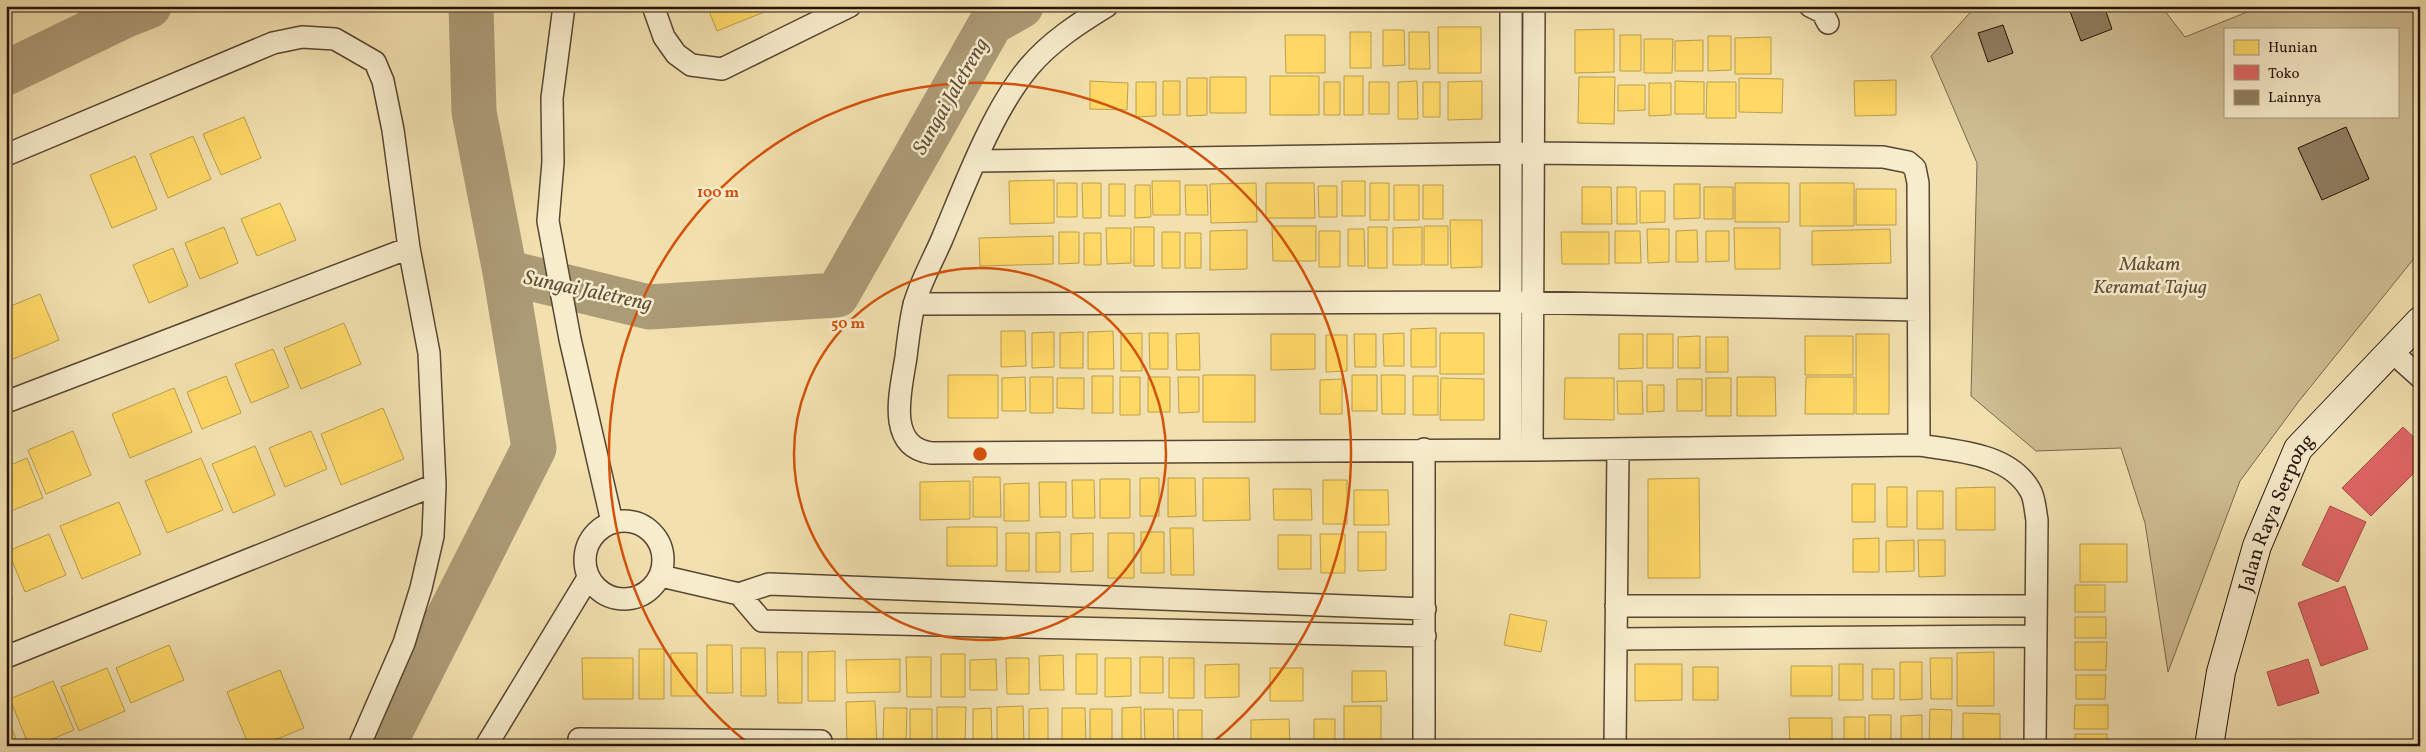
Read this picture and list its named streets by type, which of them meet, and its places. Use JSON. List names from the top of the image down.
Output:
{
  "streets": {
    "main road": ["Jalan Raya Serpong"]
  },
  "water": ["Sungai Jaletreng"],
  "parks": ["Makam Keramat Tajug"],
  "legend": ["Hunian", "Toko", "Lainnya"],
  "rings": ["100 m", "50 m"]
}
